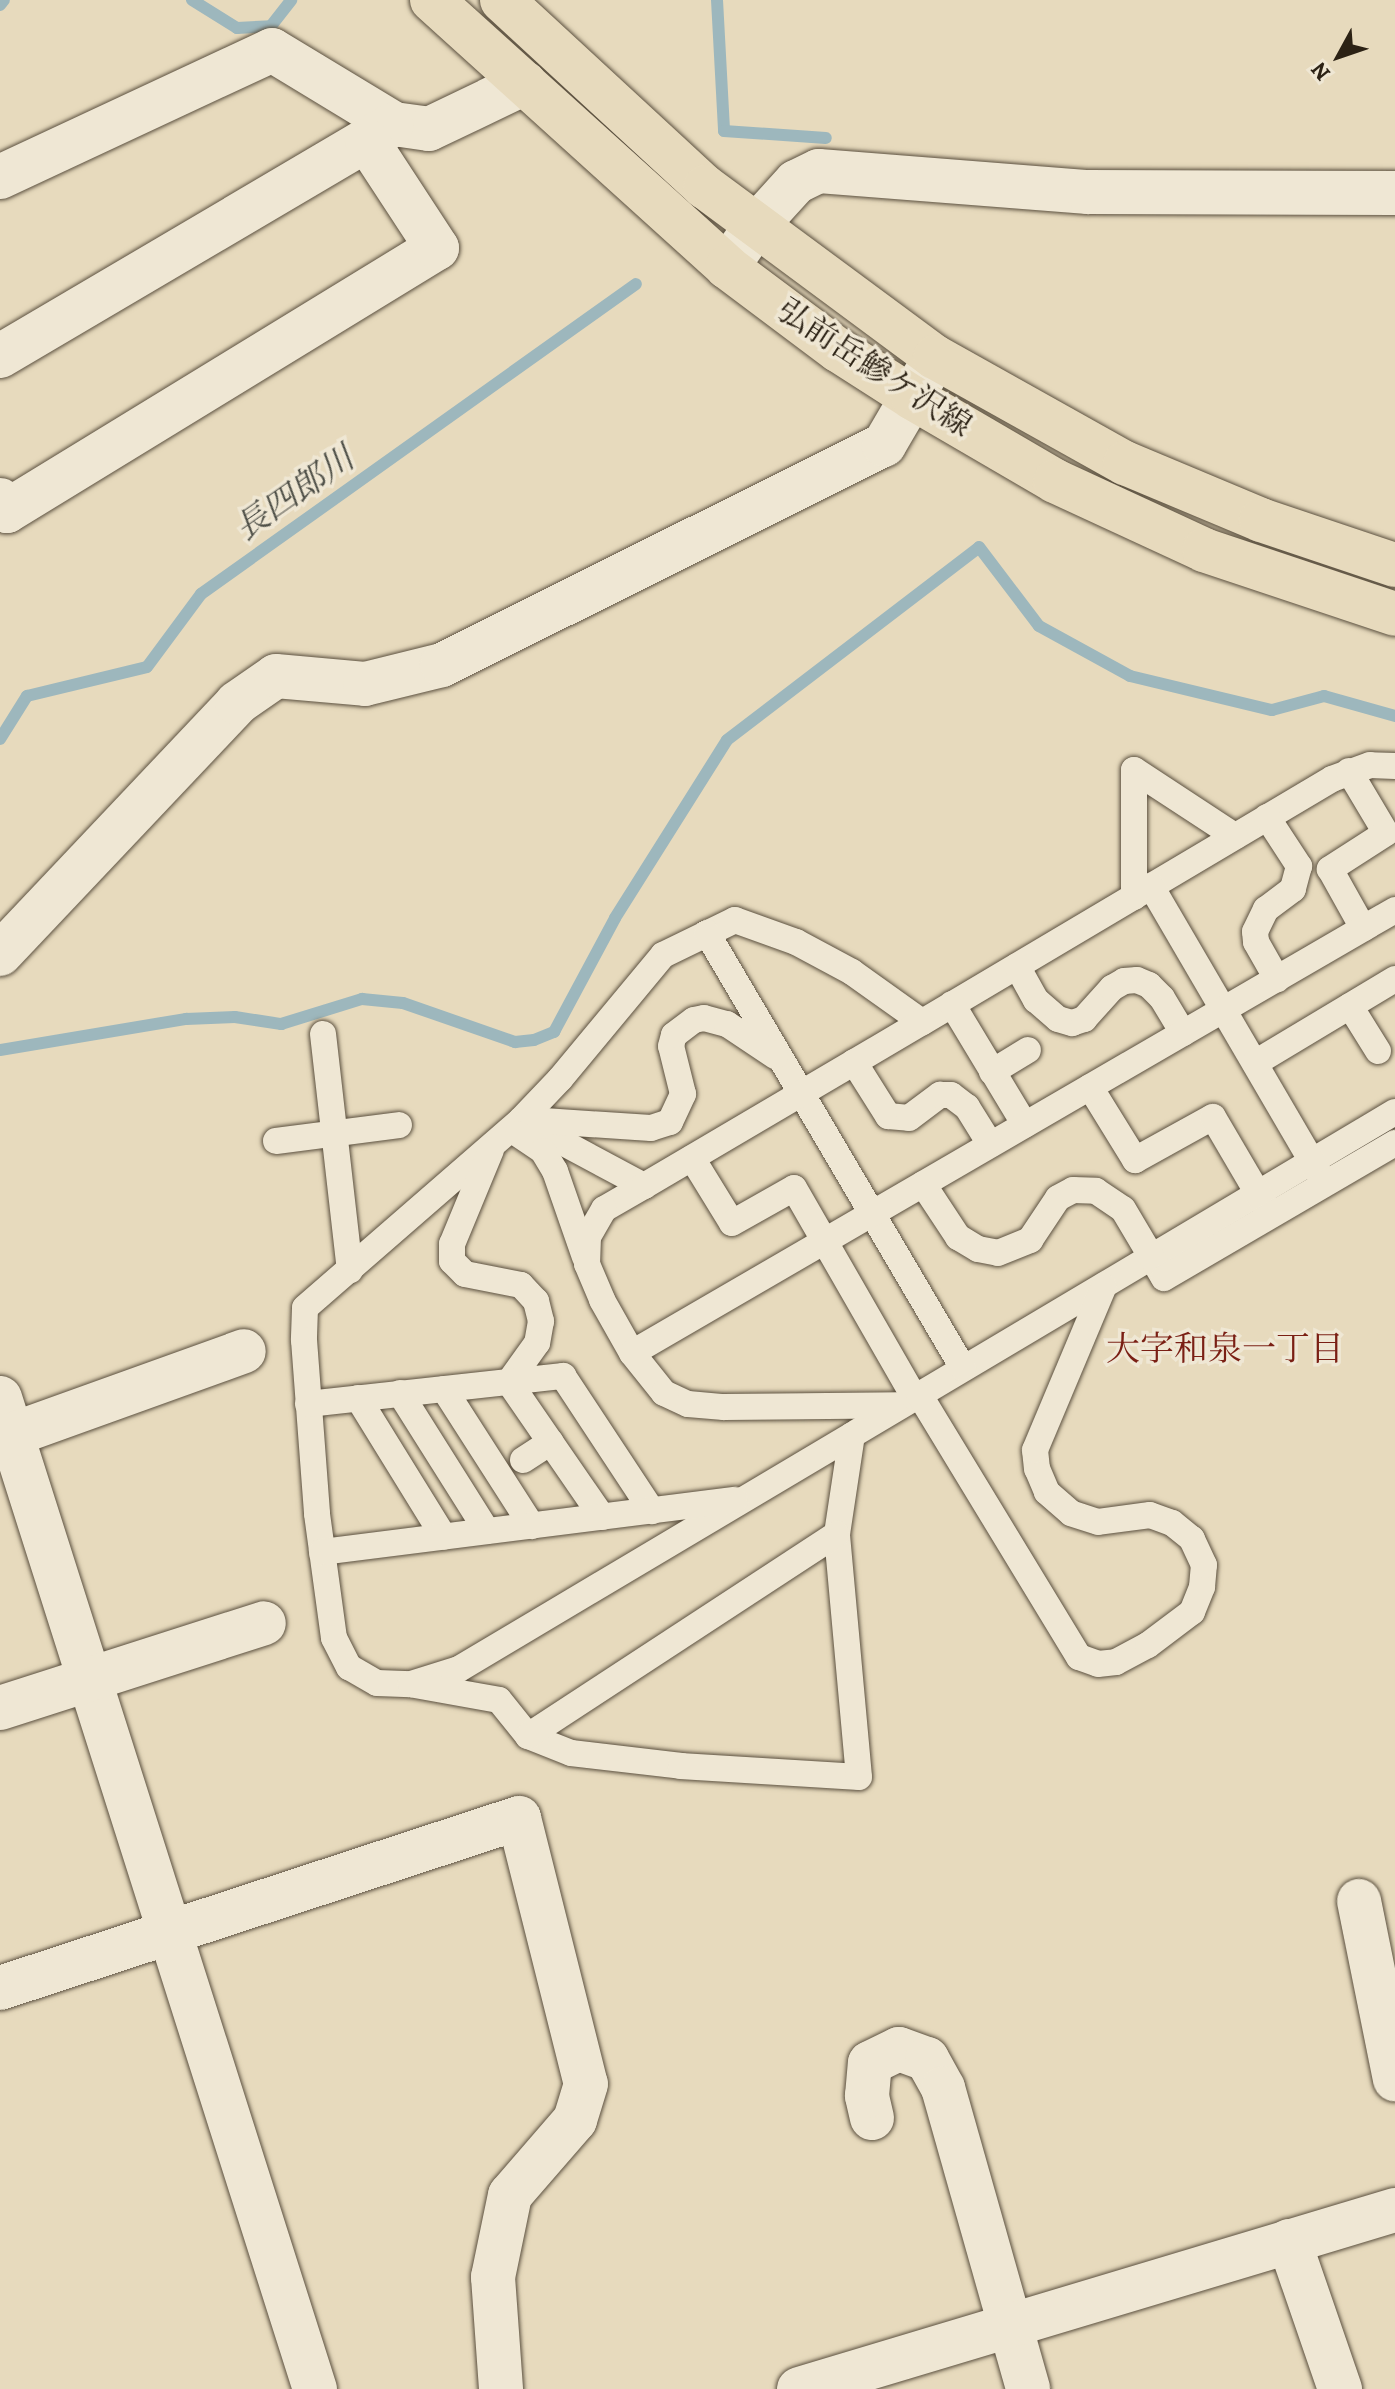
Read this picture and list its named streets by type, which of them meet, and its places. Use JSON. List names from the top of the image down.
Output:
{
  "streets": {
    "main road": ["弘前岳鰺ケ沢線"]
  },
  "districts": ["大字和泉一丁目"],
  "water": ["長四郎川"],
  "north": "bottom left"
}
